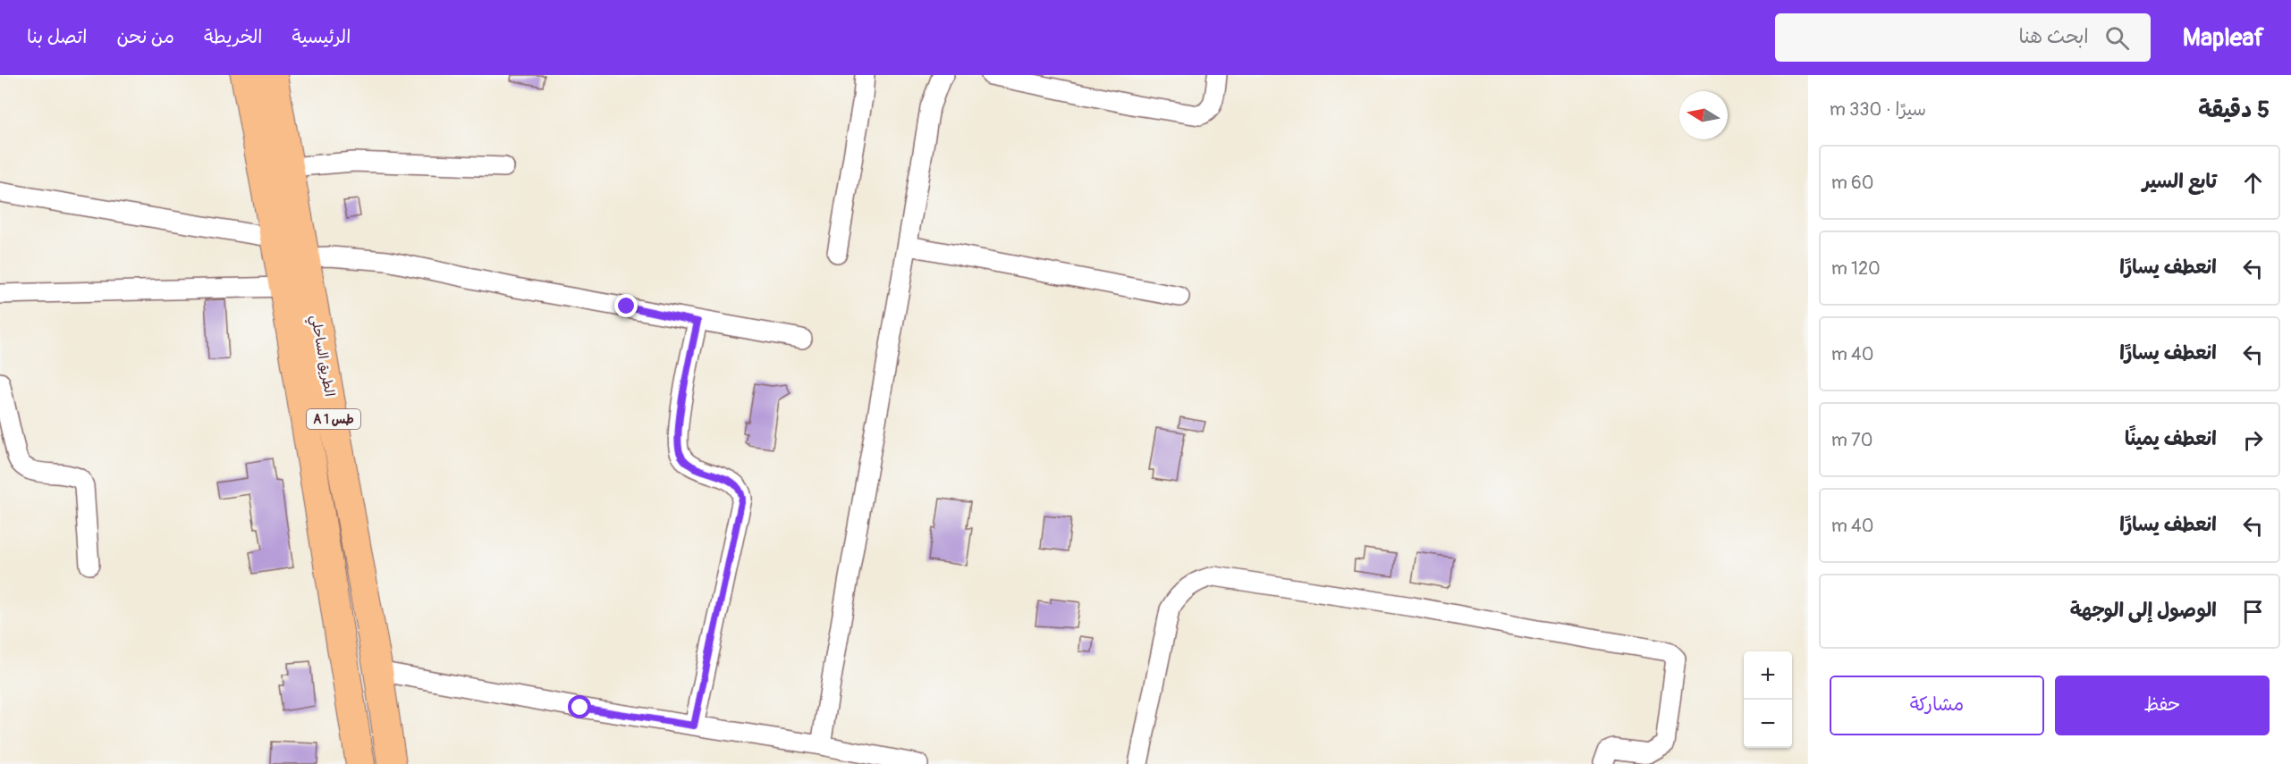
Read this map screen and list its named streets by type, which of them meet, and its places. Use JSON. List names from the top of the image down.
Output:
{
  "streets": {
    "highway": ["الطريق الساحلي", "A 1 طس"]
  },
  "north": "left",
  "page": {
    "header": "Mapleaf",
    "search": "ابحث هنا",
    "nav": [
      "الرئيسية",
      "الخريطة",
      "من نحن",
      "اتصل بنا"
    ],
    "heading": ["5 دقيقة", "سيرًا · 330 m"],
    "list": [
      ["تابع السير", "60 m"],
      ["انعطف يسارًا", "120 m"],
      ["انعطف يسارًا", "40 m"],
      ["انعطف يمينًا", "70 m"],
      ["انعطف يسارًا", "40 m"],
      "الوصول إلى الوجهة"
    ],
    "map_buttons": ["+", "−"],
    "buttons": ["حفظ", "مشاركة"]
  }
}
